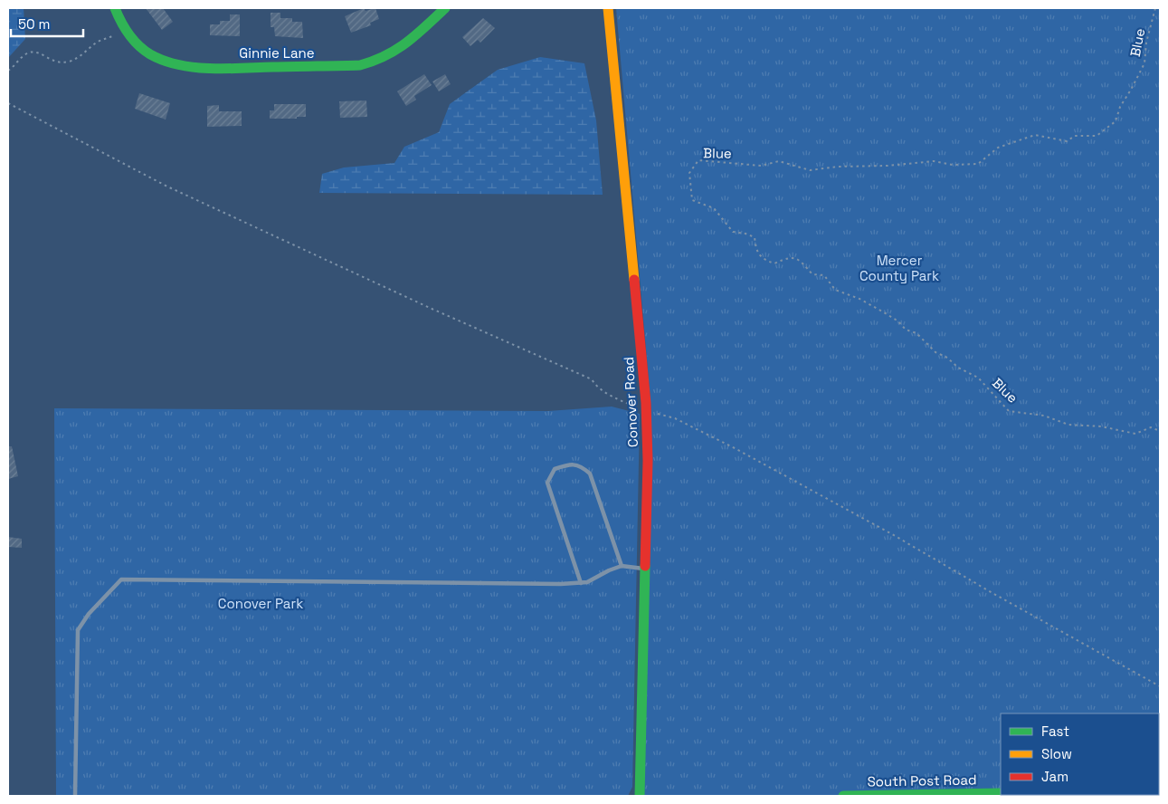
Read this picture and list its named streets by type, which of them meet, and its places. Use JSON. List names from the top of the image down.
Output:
{
  "streets": {
    "street": ["Ginnie Lane", "Conover Road", "South Post Road"],
    "path": ["Blue"]
  },
  "parks": ["Mercer County Park", "Conover Park"],
  "legend": ["Fast", "Slow", "Jam"],
  "scale_bar": "50 m"
}
